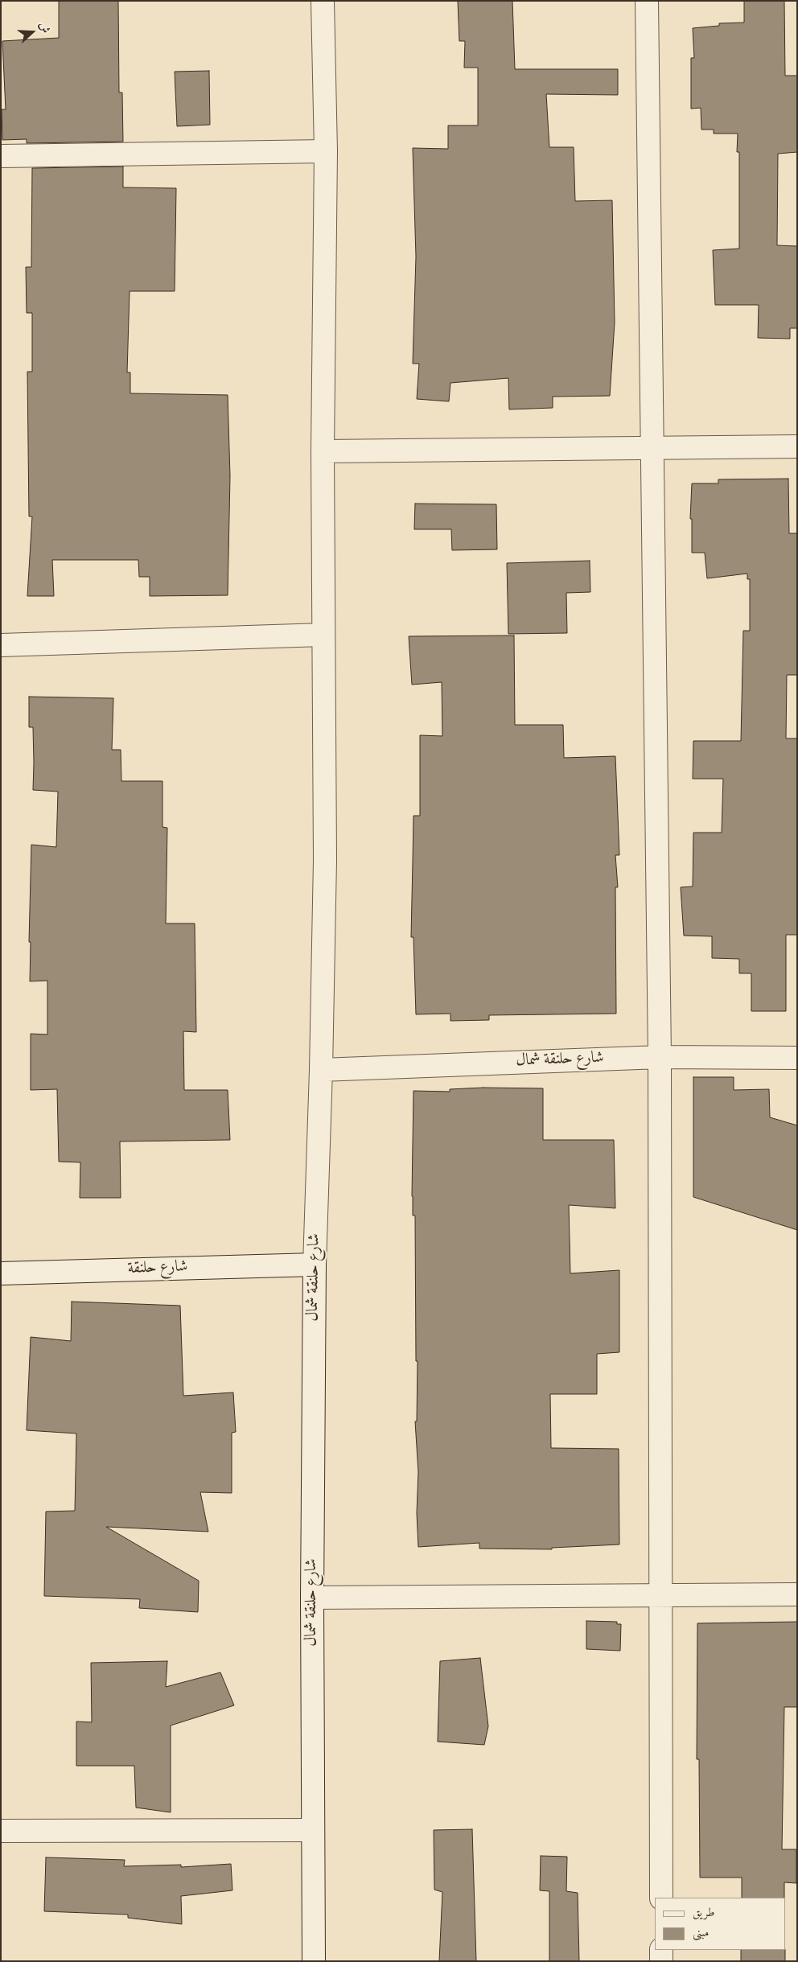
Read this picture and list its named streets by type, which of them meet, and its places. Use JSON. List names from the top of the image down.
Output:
{
  "streets": {
    "street": ["شارع حلنقة شمال", "شارع حلنقة"]
  },
  "crossings": [
    ["شارع حلنقة شمال", "شارع حلنقة"]
  ],
  "legend": ["طريق", "مبنى"],
  "north": "right"
}
